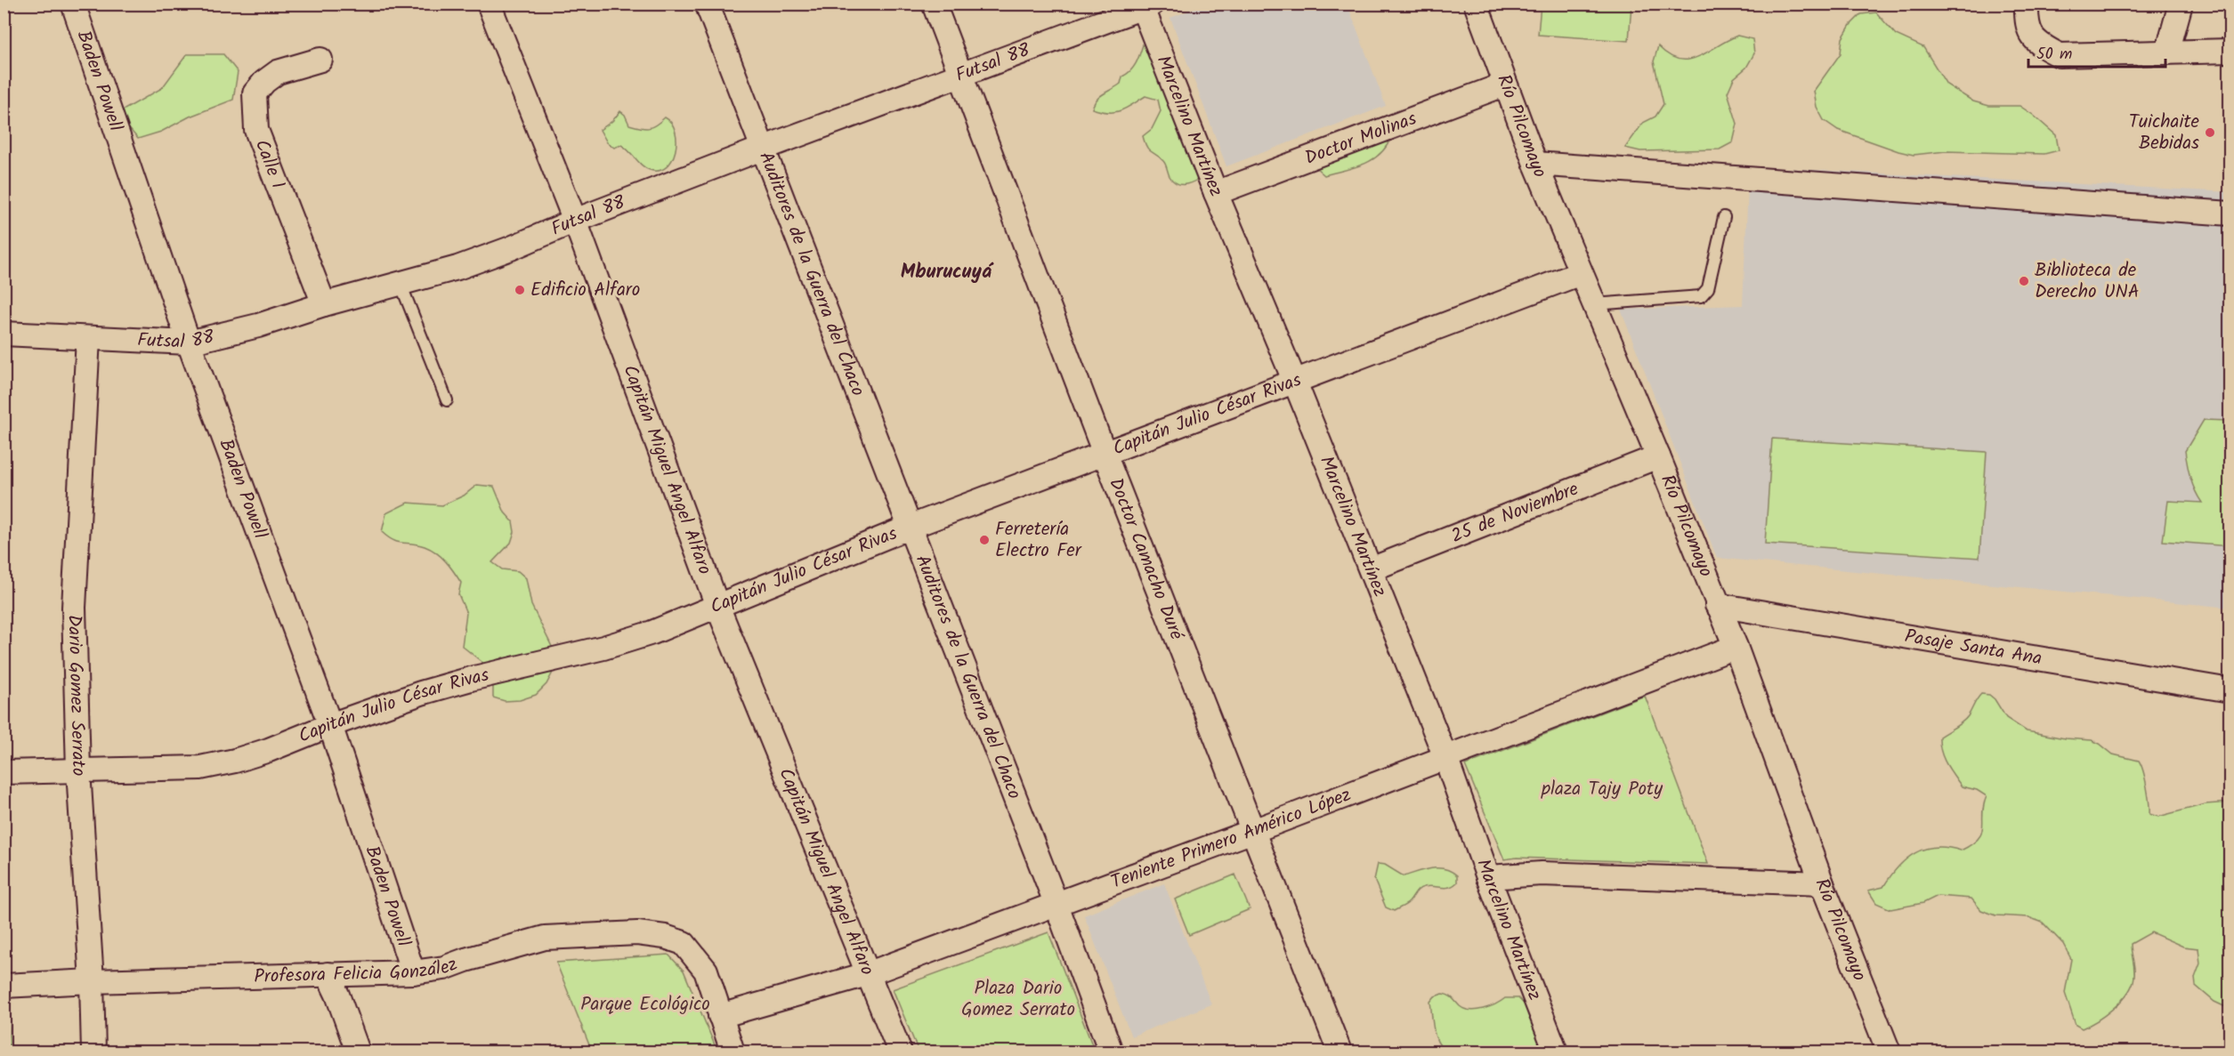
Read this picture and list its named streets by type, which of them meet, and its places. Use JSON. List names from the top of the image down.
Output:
{
  "streets": {
    "street": [
      "Futsal 88",
      "Baden Powell",
      "Marcelino Martínez",
      "Río Pilcomayo",
      "Doctor Molinas",
      "Calle 1",
      "Auditores de la Guerra del Chaco",
      "Capitán Julio César Rivas",
      "Capitán Miguel Angel Alfaro",
      "25 de Noviembre",
      "Doctor Camacho Duré",
      "Pasaje Santa Ana",
      "Dario Gomez Serrato",
      "Teniente Primero Américo López",
      "Profesora Felicia González"
    ]
  },
  "crossings": [
    ["Futsal 88", "Baden Powell"],
    ["Futsal 88", "Marcelino Martínez"],
    ["Futsal 88", "Calle 1"],
    ["Futsal 88", "Auditores de la Guerra del Chaco"],
    ["Futsal 88", "Capitán Miguel Angel Alfaro"],
    ["Futsal 88", "Doctor Camacho Duré"],
    ["Futsal 88", "Dario Gomez Serrato"],
    ["Baden Powell", "Capitán Julio César Rivas"],
    ["Baden Powell", "Profesora Felicia González"],
    ["Marcelino Martínez", "Doctor Molinas"],
    ["Marcelino Martínez", "Capitán Julio César Rivas"],
    ["Marcelino Martínez", "25 de Noviembre"],
    ["Marcelino Martínez", "Teniente Primero Américo López"],
    ["Río Pilcomayo", "Doctor Molinas"],
    ["Río Pilcomayo", "Capitán Julio César Rivas"],
    ["Río Pilcomayo", "25 de Noviembre"],
    ["Río Pilcomayo", "Pasaje Santa Ana"],
    ["Río Pilcomayo", "Teniente Primero Américo López"],
    ["Auditores de la Guerra del Chaco", "Capitán Julio César Rivas"],
    ["Auditores de la Guerra del Chaco", "Teniente Primero Américo López"],
    ["Capitán Julio César Rivas", "Capitán Miguel Angel Alfaro"],
    ["Capitán Julio César Rivas", "Doctor Camacho Duré"],
    ["Capitán Julio César Rivas", "Dario Gomez Serrato"],
    ["Capitán Miguel Angel Alfaro", "Teniente Primero Américo López"],
    ["Doctor Camacho Duré", "Teniente Primero Américo López"],
    ["Dario Gomez Serrato", "Profesora Felicia González"],
    ["Teniente Primero Américo López", "Profesora Felicia González"]
  ],
  "districts": ["Mburucuyá"],
  "parks": ["plaza Tajy Poty", "Plaza Dario Gomez Serrato", "Parque Ecológico"],
  "places": [
    "Tuichaite Bebidas",
    "Biblioteca de Derecho UNA",
    "Edificio Alfaro",
    "Ferretería Electro Fer"
  ],
  "scale_bar": "50 m"
}
